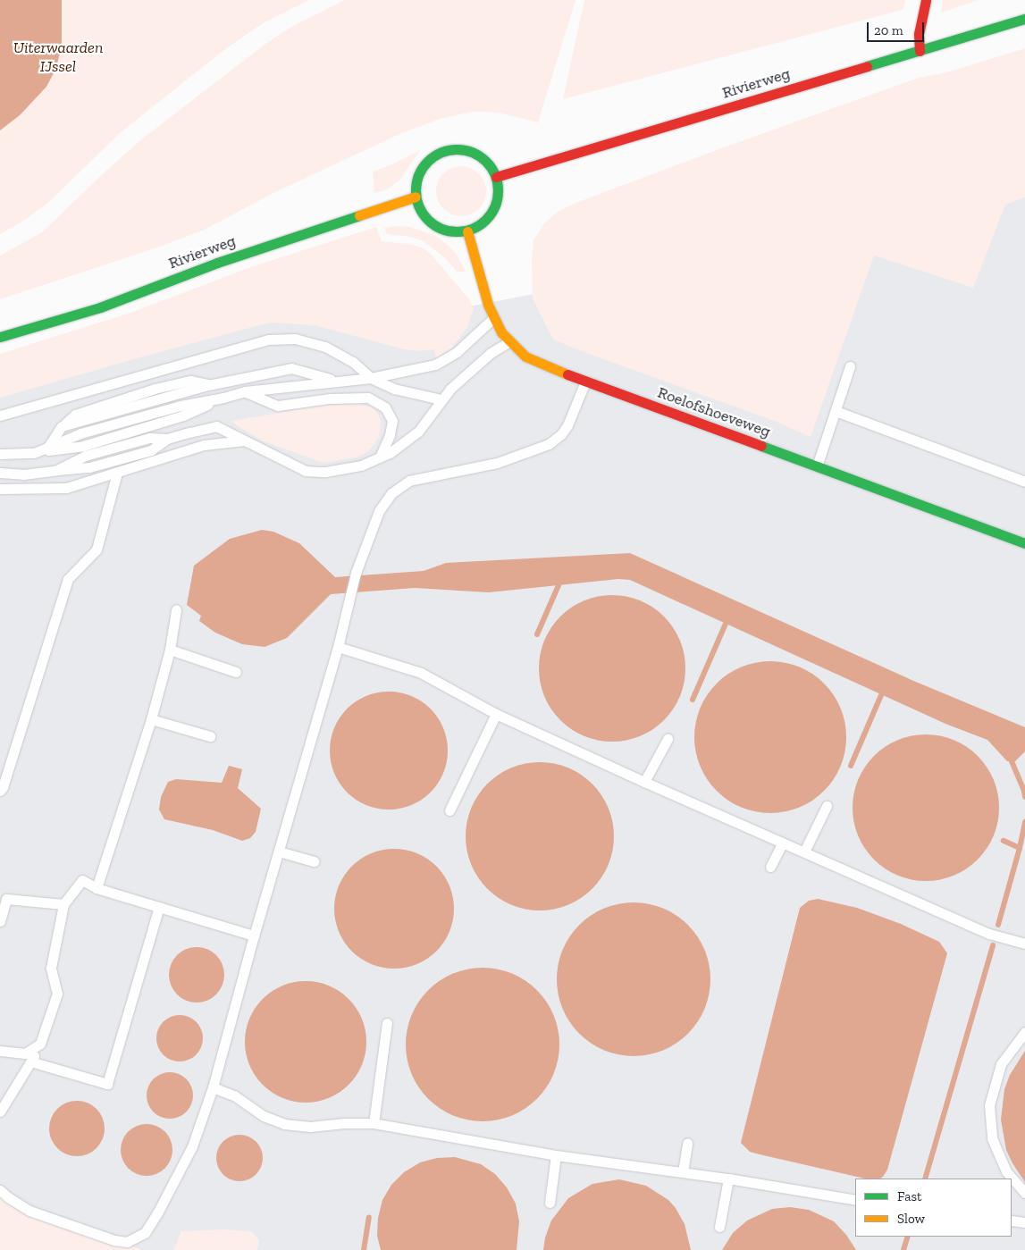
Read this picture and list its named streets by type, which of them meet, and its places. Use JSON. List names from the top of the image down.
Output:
{
  "streets": {
    "main road": ["Rivierweg", "Roelofshoeveweg"]
  },
  "crossings": [
    ["Rivierweg", "Roelofshoeveweg"]
  ],
  "parks": ["Uiterwaarden IJssel"],
  "legend": ["Fast", "Slow"],
  "scale_bar": "20 m"
}
